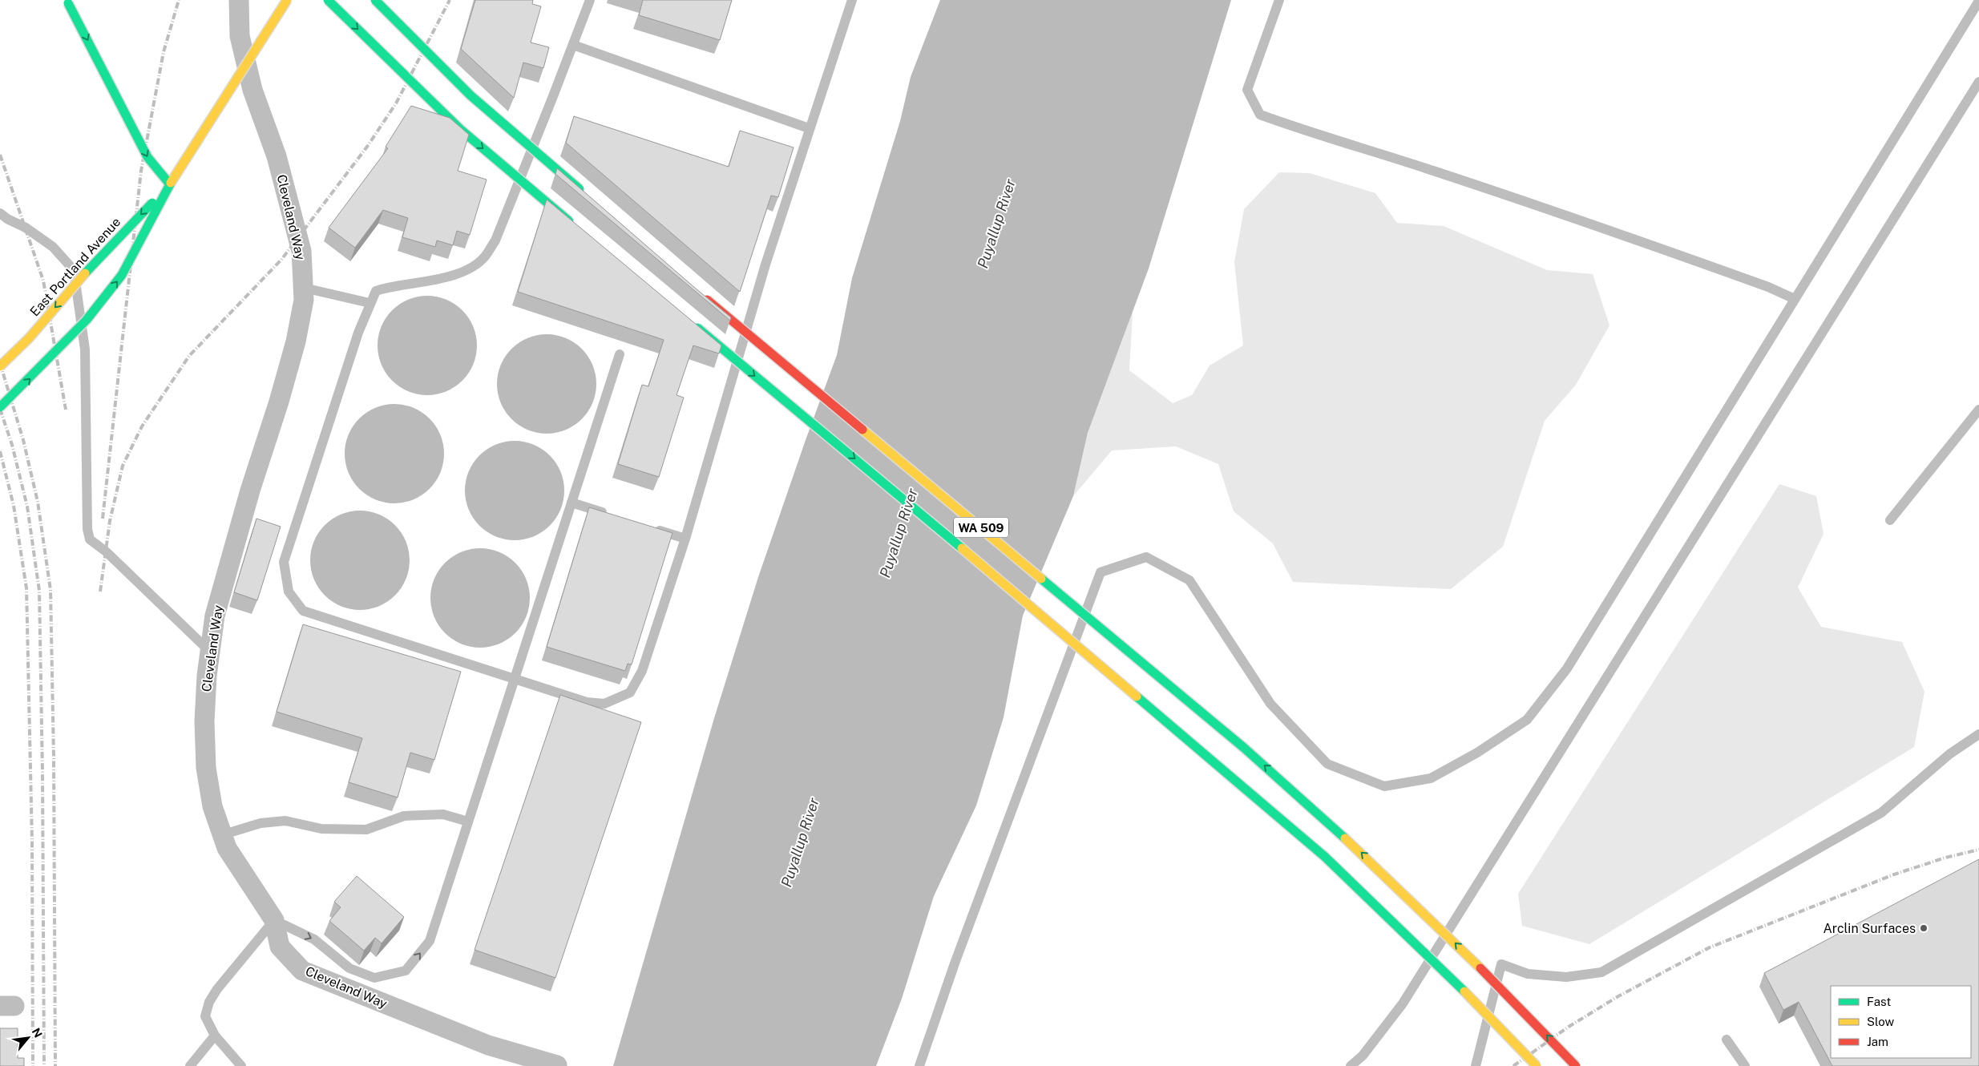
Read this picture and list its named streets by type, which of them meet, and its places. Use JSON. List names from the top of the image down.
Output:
{
  "streets": {
    "main road": ["East Portland Avenue", "WA 509"],
    "street": ["Cleveland Way"]
  },
  "water": ["Puyallup River"],
  "places": ["Arclin Surfaces"],
  "legend": ["Fast", "Slow", "Jam"],
  "north": "top right"
}
